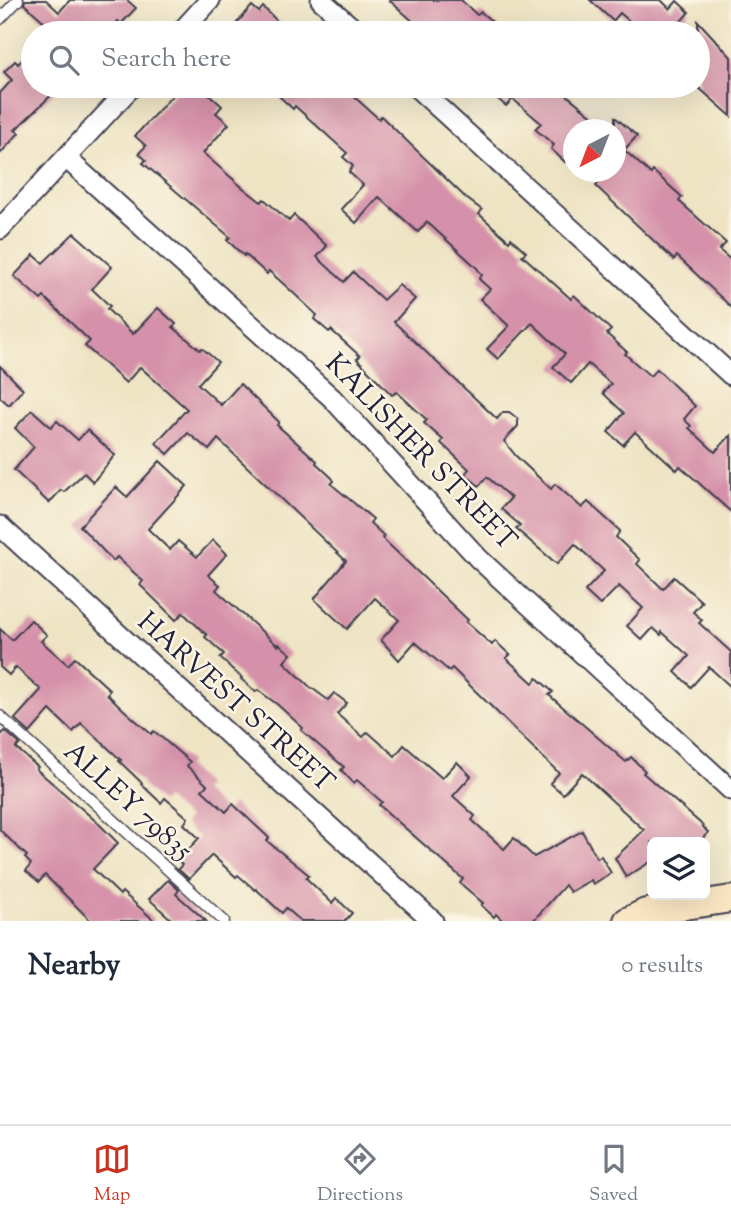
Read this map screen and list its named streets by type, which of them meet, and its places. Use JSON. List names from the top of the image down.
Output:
{
  "streets": {
    "street": ["KALISHER STREET", "HARVEST STREET"],
    "lane": ["ALLEY 79835"]
  },
  "north": "bottom left",
  "page": {
    "search": "Search here",
    "heading": ["Nearby", "0 results"],
    "nav": ["Map", "Directions", "Saved"]
  }
}
